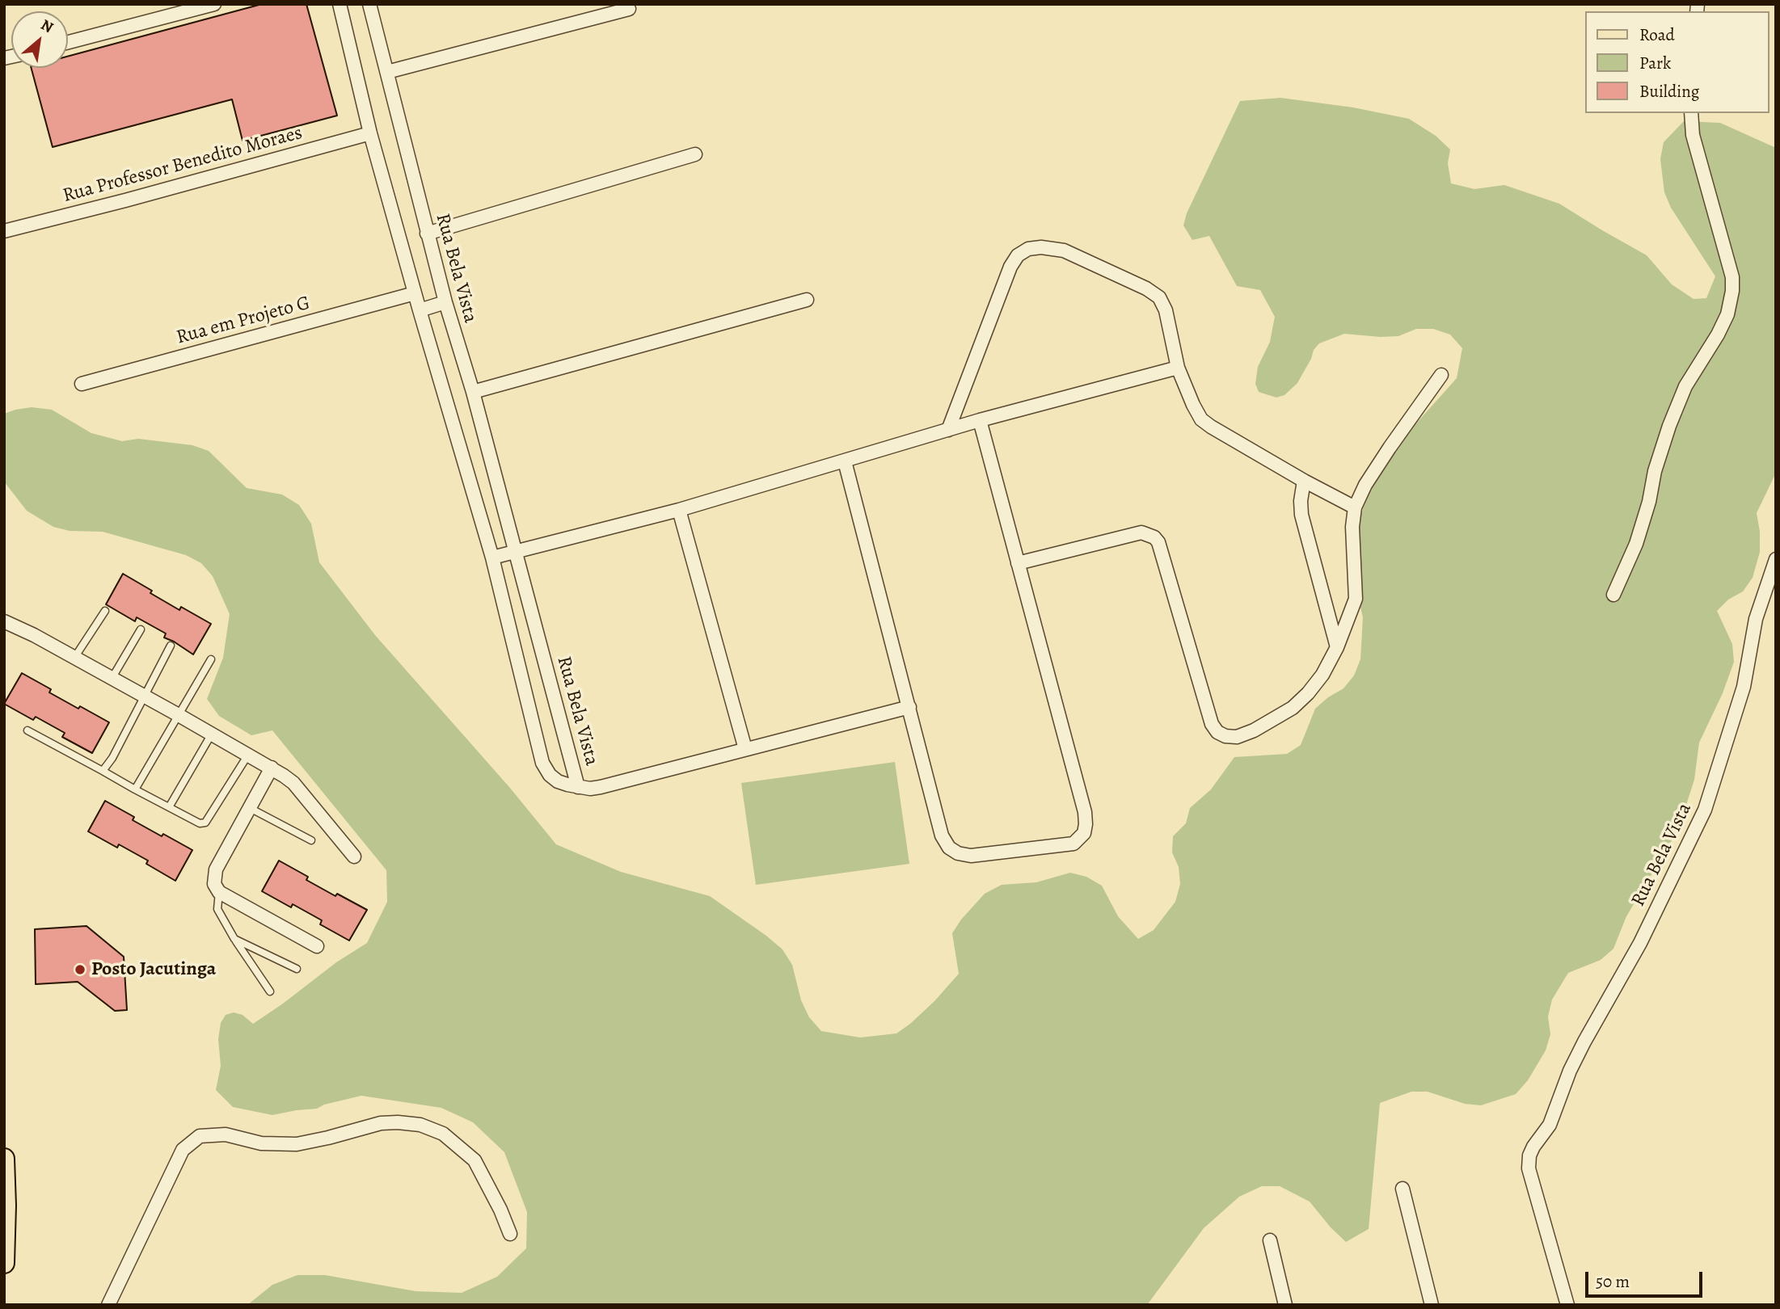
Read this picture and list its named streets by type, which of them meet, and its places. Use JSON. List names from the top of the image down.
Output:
{
  "streets": {
    "street": ["Rua Professor Benedito Moraes", "Rua Bela Vista", "Rua em Projeto G"]
  },
  "crossings": [
    ["Rua Professor Benedito Moraes", "Rua Bela Vista"],
    ["Rua Bela Vista", "Rua em Projeto G"]
  ],
  "places": ["Posto Jacutinga"],
  "legend": ["Road", "Park", "Building"],
  "scale_bar": "50 m",
  "north": "top right"
}
